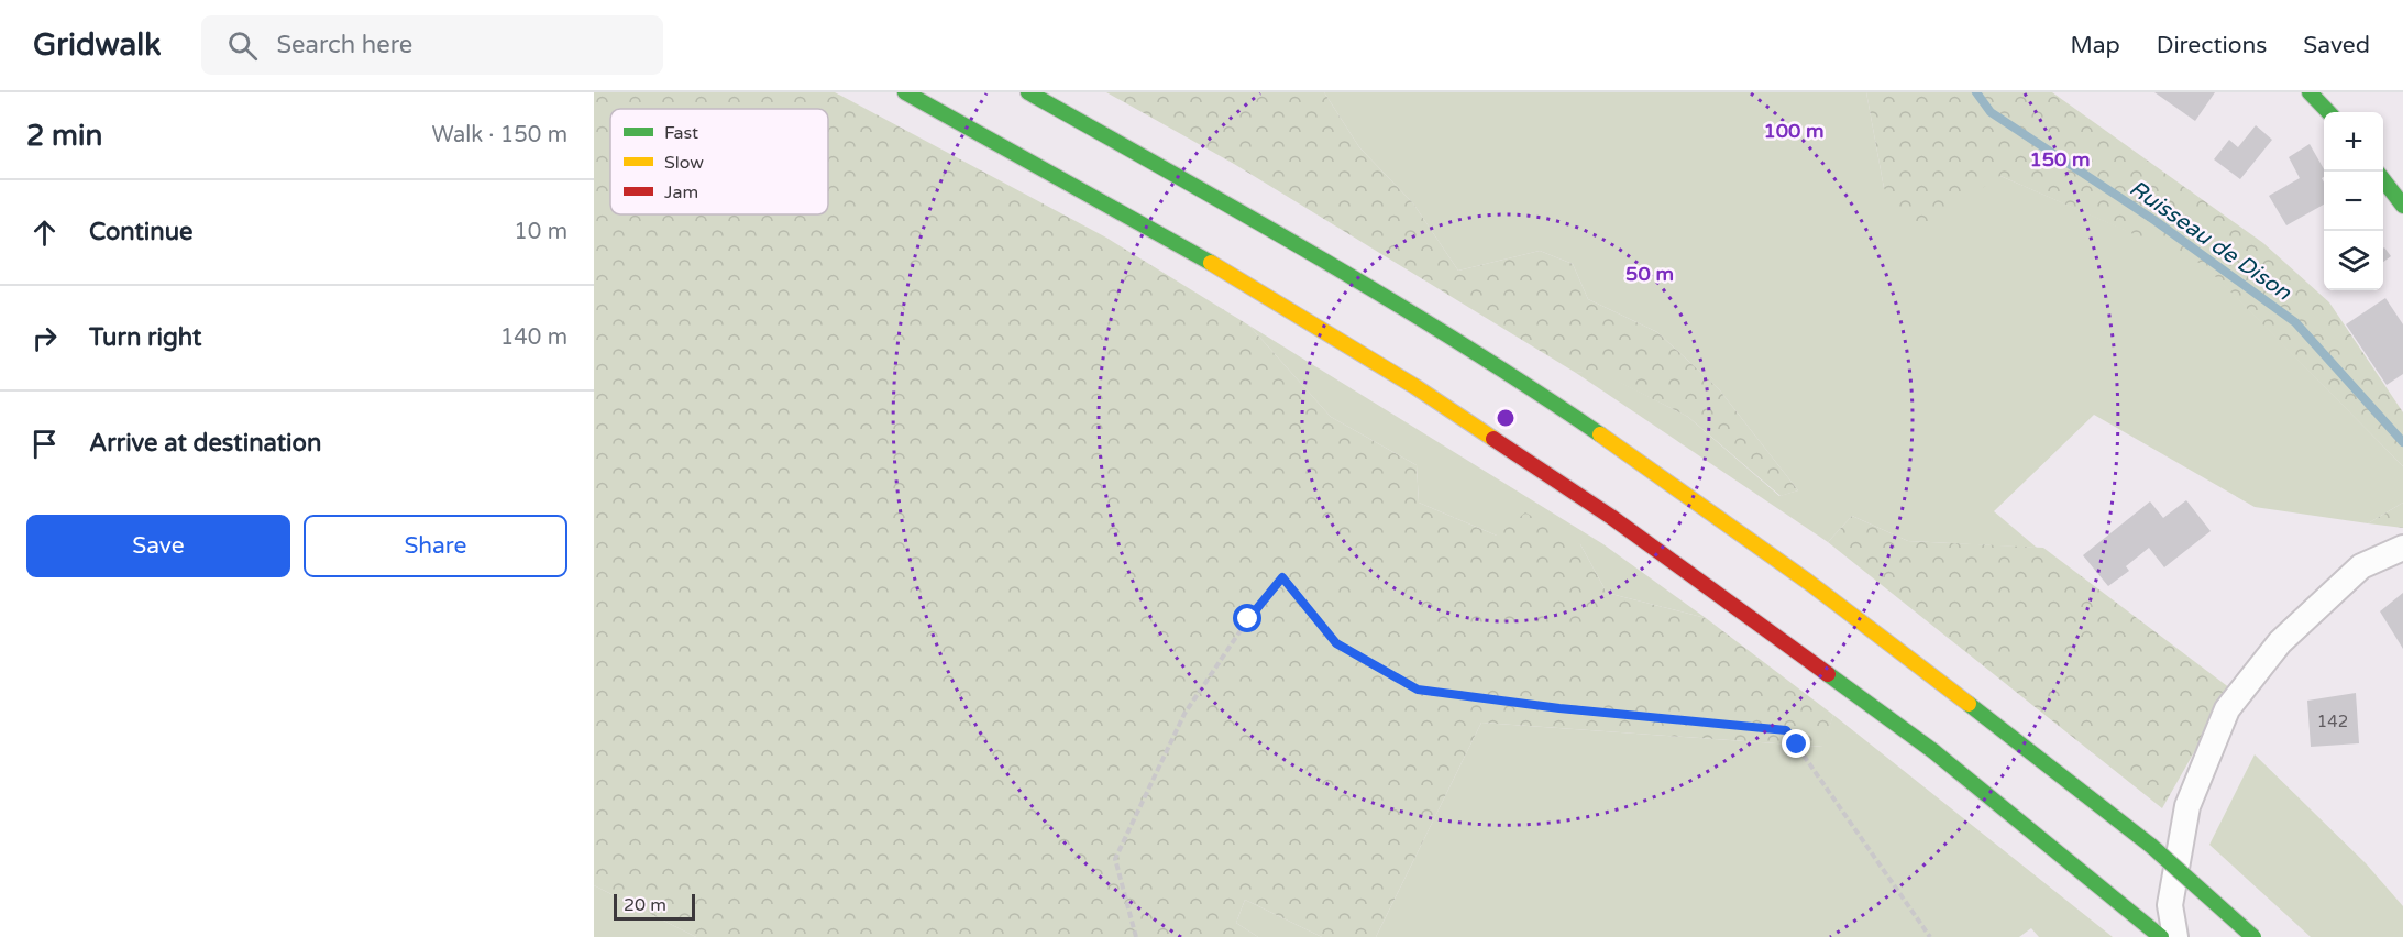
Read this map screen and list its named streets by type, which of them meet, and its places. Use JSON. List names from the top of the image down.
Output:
{
  "water": ["Ruisseau de Dison"],
  "house_numbers": ["142"],
  "legend": ["Fast", "Slow", "Jam"],
  "scale_bar": "20 m",
  "page": {
    "header": "Gridwalk",
    "search": "Search here",
    "nav": ["Map", "Directions", "Saved"],
    "heading": ["2 min", "Walk · 150 m"],
    "map_buttons": ["+", "−"],
    "list": [
      ["Continue", "10 m"],
      ["Turn right", "140 m"],
      "Arrive at destination"
    ],
    "buttons": ["Save", "Share"],
    "scale": "20 m"
  },
  "rings": ["100 m", "150 m", "50 m"]
}
